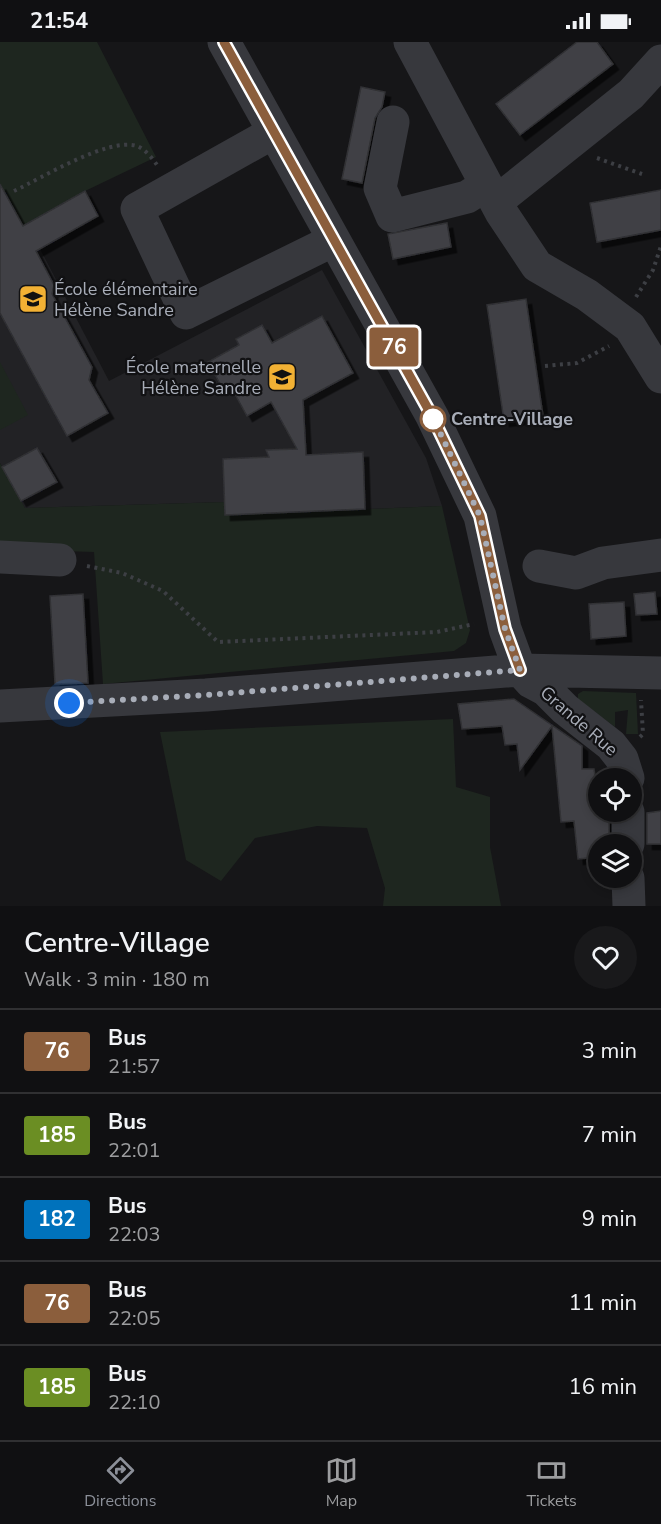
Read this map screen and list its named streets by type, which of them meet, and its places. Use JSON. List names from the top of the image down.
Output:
{
  "streets": {
    "street": ["Grande Rue"]
  },
  "places": {
    "school or university": ["École élémentaire Hélène Sandre", "École maternelle Hélène Sandre"],
    "other": ["Centre-Village"]
  },
  "lines": ["bus line 76"],
  "page": {
    "status": "21:54",
    "on_map": "76",
    "heading": ["Centre-Village", "Walk · 3 min · 180 m"],
    "list": [
      {
        "mark": "76",
        "name": "Bus",
        "note": "21:57",
        "value": "3 min"
      },
      {
        "mark": "185",
        "name": "Bus",
        "note": "22:01",
        "value": "7 min"
      },
      {
        "mark": "182",
        "name": "Bus",
        "note": "22:03",
        "value": "9 min"
      },
      {
        "mark": "76",
        "name": "Bus",
        "note": "22:05",
        "value": "11 min"
      },
      {
        "mark": "185",
        "name": "Bus",
        "note": "22:10",
        "value": "16 min"
      }
    ],
    "tabs": ["Directions", "Map", "Tickets"]
  }
}
